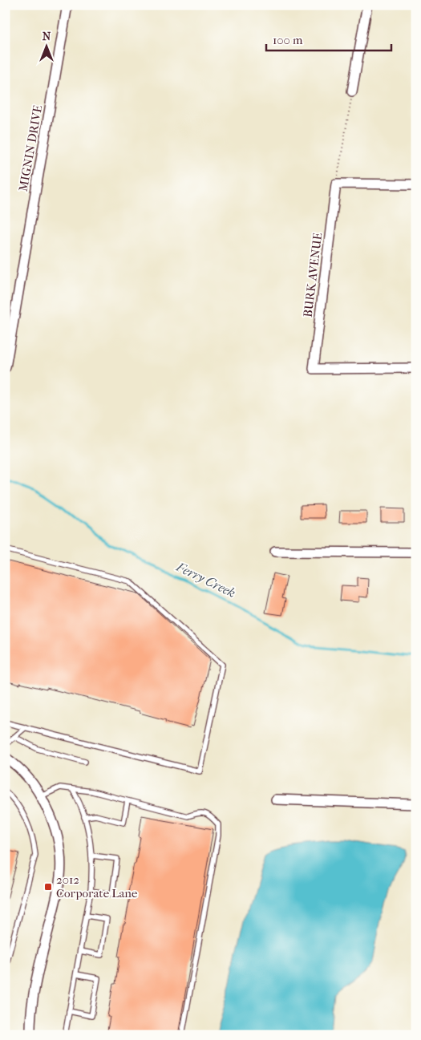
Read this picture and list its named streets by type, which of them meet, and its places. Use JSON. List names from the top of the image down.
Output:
{
  "streets": {
    "street": ["MIGNIN DRIVE", "BURK AVENUE"]
  },
  "water": ["Ferry Creek"],
  "places": {
    "transit": ["2012 Corporate Lane"]
  },
  "scale_bar": "100 m",
  "north": "top"
}
